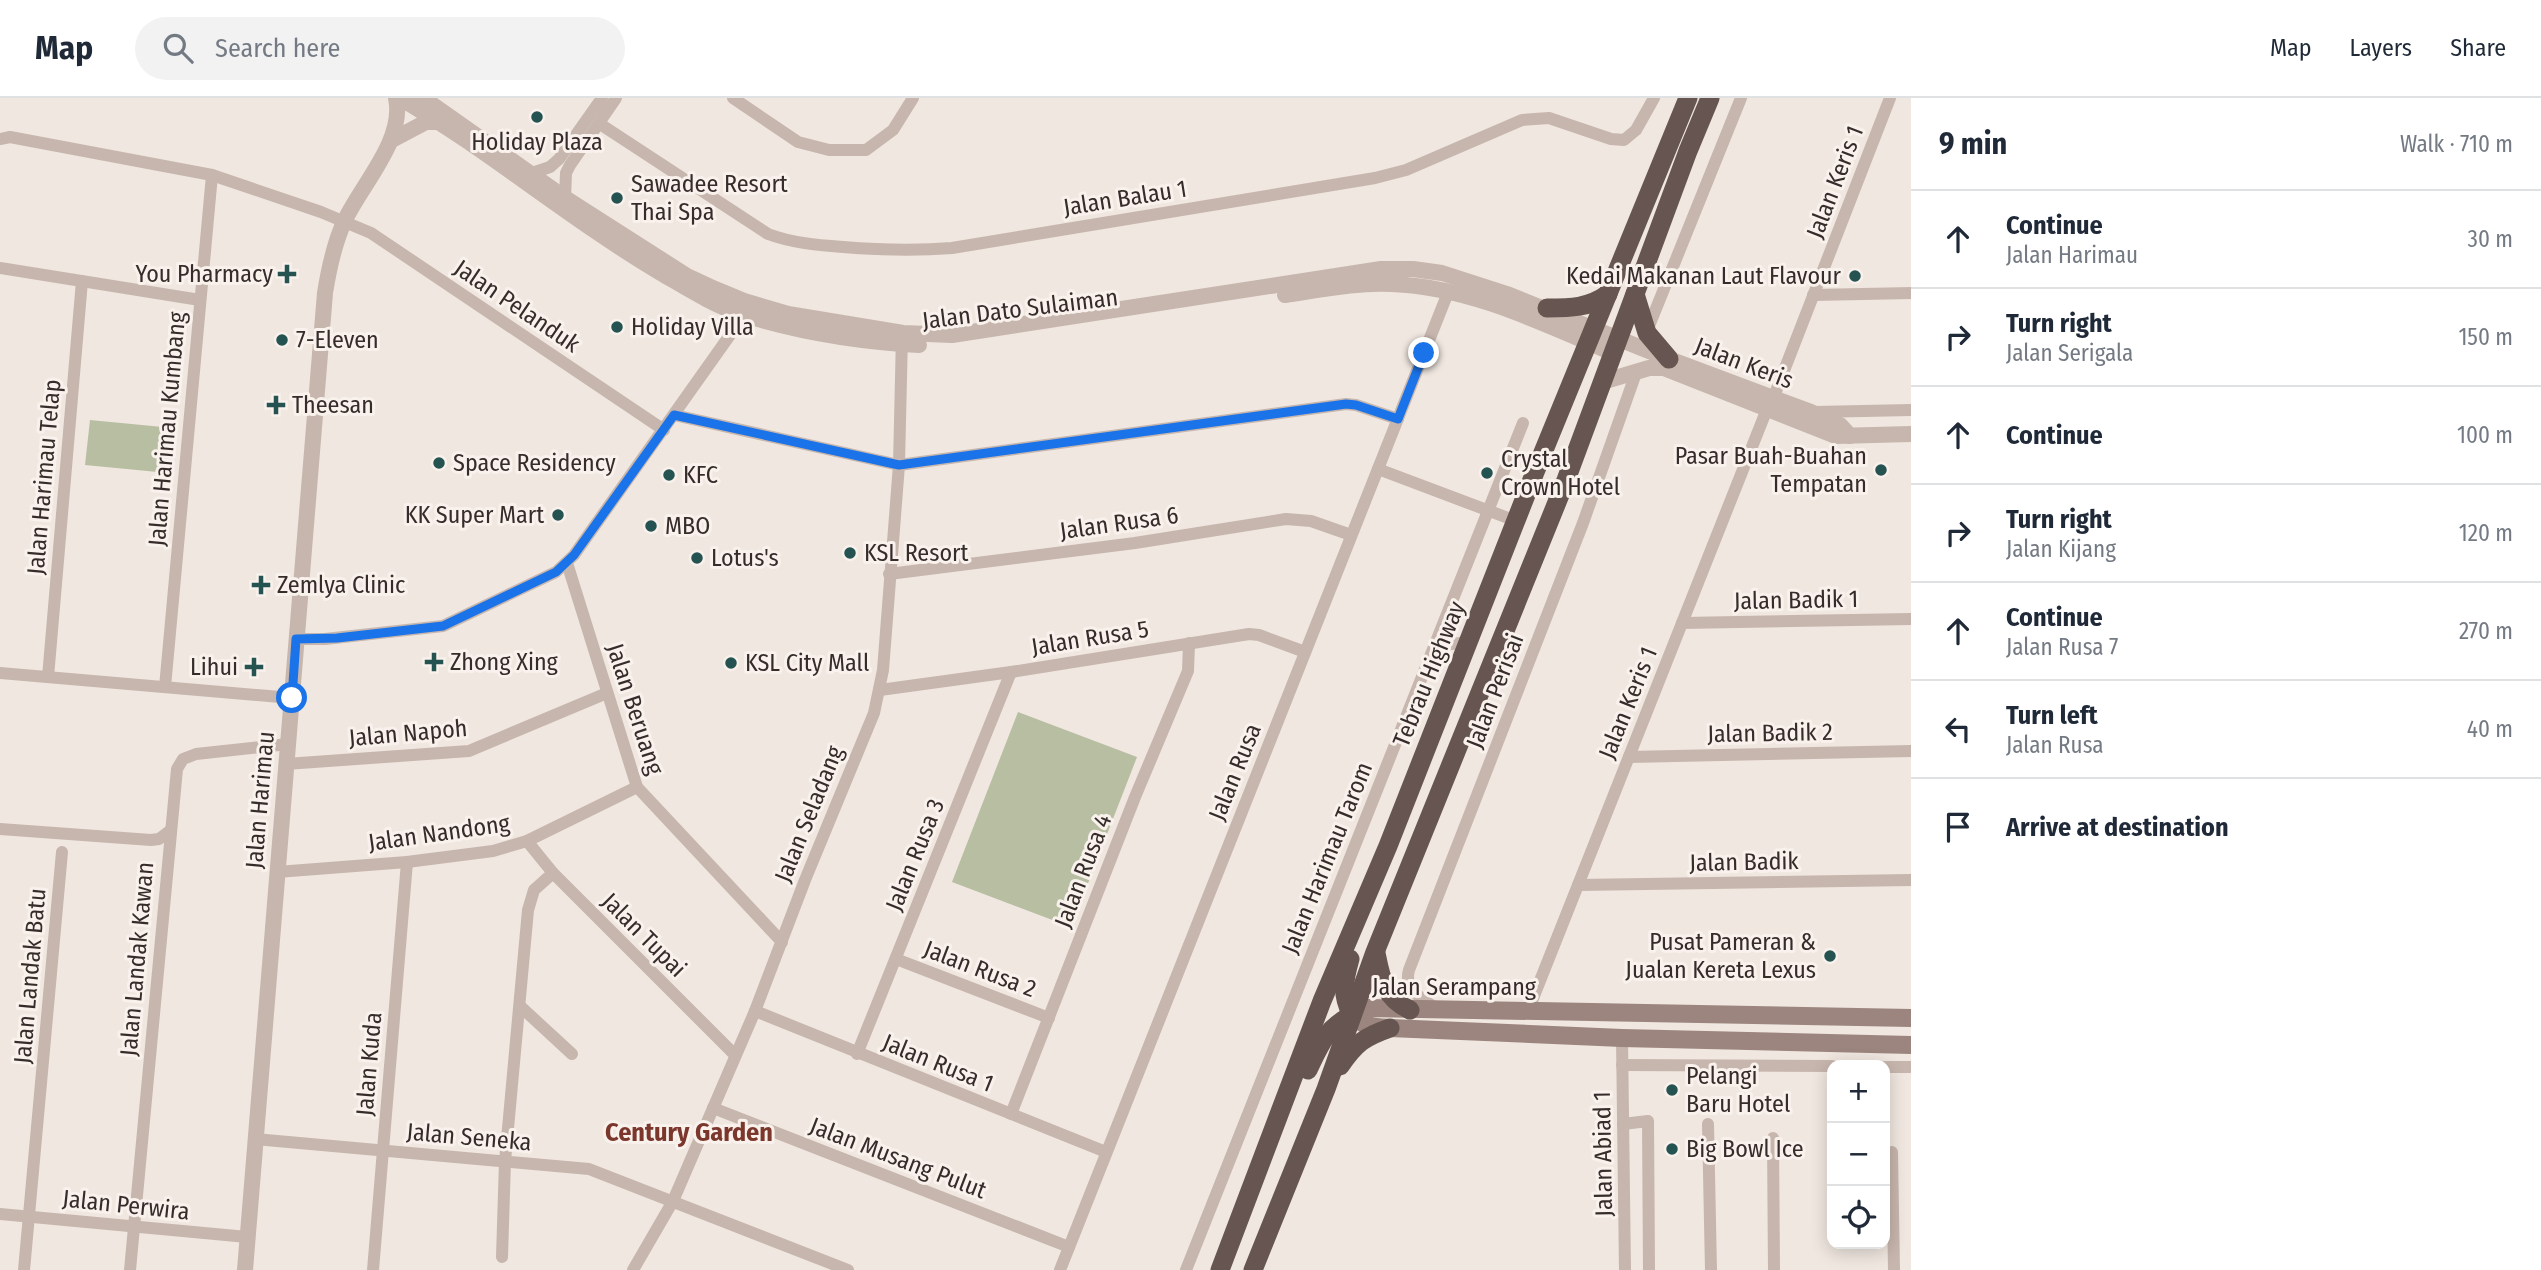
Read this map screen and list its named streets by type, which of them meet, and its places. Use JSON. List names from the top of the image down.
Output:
{
  "streets": {
    "highway": ["Tebrau Highway"],
    "main road": ["Jalan Serampang"],
    "street": [
      "Jalan Keris 1",
      "Jalan Balau 1",
      "Jalan Pelanduk",
      "Jalan Dato Sulaiman",
      "Jalan Keris",
      "Jalan Harimau Kumbang",
      "Jalan Harimau Telap",
      "Jalan Rusa 6",
      "Jalan Badik 1",
      "Jalan Rusa 5",
      "Jalan Perisai",
      "Jalan Beruang",
      "Jalan Napoh",
      "Jalan Badik 2",
      "Jalan Rusa",
      "Jalan Harimau",
      "Jalan Seladang",
      "Jalan Nandong",
      "Jalan Rusa 3",
      "Jalan Harimau Tarom",
      "Jalan Badik",
      "Jalan Rusa 4",
      "Jalan Tupai",
      "Jalan Landak Kawan",
      "Jalan Rusa 2",
      "Jalan Landak Batu",
      "Jalan Rusa 1",
      "Jalan Kuda",
      "Jalan Seneka",
      "Jalan Abiad 1",
      "Jalan Musang Pulut",
      "Jalan Perwira"
    ]
  },
  "crossings": [
    ["Jalan Keris 1", "Jalan Keris"],
    ["Jalan Keris 1", "Jalan Badik 1"],
    ["Jalan Keris 1", "Jalan Badik 2"],
    ["Jalan Keris 1", "Jalan Badik"],
    ["Jalan Keris 1", "Jalan Serampang"],
    ["Jalan Pelanduk", "Jalan Harimau Kumbang"],
    ["Jalan Pelanduk", "Jalan Harimau"],
    ["Jalan Dato Sulaiman", "Jalan Keris"],
    ["Jalan Dato Sulaiman", "Tebrau Highway"],
    ["Jalan Dato Sulaiman", "Jalan Rusa"],
    ["Jalan Dato Sulaiman", "Jalan Harimau"],
    ["Jalan Dato Sulaiman", "Jalan Seladang"],
    ["Jalan Keris", "Jalan Perisai"],
    ["Jalan Rusa 6", "Jalan Rusa"],
    ["Jalan Rusa 6", "Jalan Seladang"],
    ["Jalan Rusa 5", "Jalan Rusa"],
    ["Jalan Rusa 5", "Jalan Seladang"],
    ["Jalan Rusa 5", "Jalan Rusa 3"],
    ["Jalan Rusa 5", "Jalan Rusa 4"],
    ["Jalan Perisai", "Jalan Serampang"],
    ["Jalan Beruang", "Jalan Napoh"],
    ["Jalan Beruang", "Jalan Seladang"],
    ["Jalan Beruang", "Jalan Nandong"],
    ["Jalan Napoh", "Jalan Harimau"],
    ["Jalan Rusa", "Jalan Rusa 1"],
    ["Jalan Rusa", "Jalan Musang Pulut"],
    ["Jalan Harimau", "Jalan Nandong"],
    ["Jalan Harimau", "Jalan Landak Kawan"],
    ["Jalan Harimau", "Jalan Seneka"],
    ["Jalan Harimau", "Jalan Perwira"],
    ["Jalan Seladang", "Jalan Tupai"],
    ["Jalan Seladang", "Jalan Rusa 1"],
    ["Jalan Seladang", "Jalan Seneka"],
    ["Jalan Seladang", "Jalan Musang Pulut"],
    ["Jalan Nandong", "Jalan Tupai"],
    ["Jalan Nandong", "Jalan Kuda"],
    ["Jalan Rusa 3", "Jalan Rusa 2"],
    ["Jalan Rusa 3", "Jalan Rusa 1"],
    ["Jalan Rusa 4", "Jalan Rusa 2"],
    ["Jalan Rusa 4", "Jalan Rusa 1"],
    ["Jalan Landak Kawan", "Jalan Perwira"],
    ["Jalan Landak Batu", "Jalan Perwira"],
    ["Jalan Serampang", "Jalan Abiad 1"],
    ["Jalan Kuda", "Jalan Seneka"]
  ],
  "districts": ["Century Garden"],
  "places": {
    "other": [
      "Holiday Plaza",
      "Sawadee Resort Thai Spa",
      "Kedai Makanan Laut Flavour",
      "Holiday Villa",
      "7-Eleven",
      "Space Residency",
      "Pasar Buah-Buahan Tempatan",
      "Crystal Crown Hotel",
      "KFC",
      "KK Super Mart",
      "MBO",
      "KSL Resort",
      "Lotus's",
      "KSL City Mall",
      "Pusat Pameran & Jualan Kereta Lexus",
      "Pelangi Baru Hotel",
      "Big Bowl Ice"
    ],
    "health": [
      "You Pharmacy",
      "Theesan",
      "Zemlya Clinic",
      "Zhong Xing",
      "Lihui"
    ]
  },
  "page": {
    "header": "Map",
    "search": "Search here",
    "nav": ["Map", "Layers", "Share"],
    "heading": ["9 min", "Walk · 710 m"],
    "list": [
      ["Continue", "Jalan Harimau", "30 m"],
      ["Turn right", "Jalan Serigala", "150 m"],
      ["Continue", "100 m"],
      ["Turn right", "Jalan Kijang", "120 m"],
      ["Continue", "Jalan Rusa 7", "270 m"],
      ["Turn left", "Jalan Rusa", "40 m"],
      "Arrive at destination"
    ],
    "map_buttons": ["+", "−"]
  }
}
